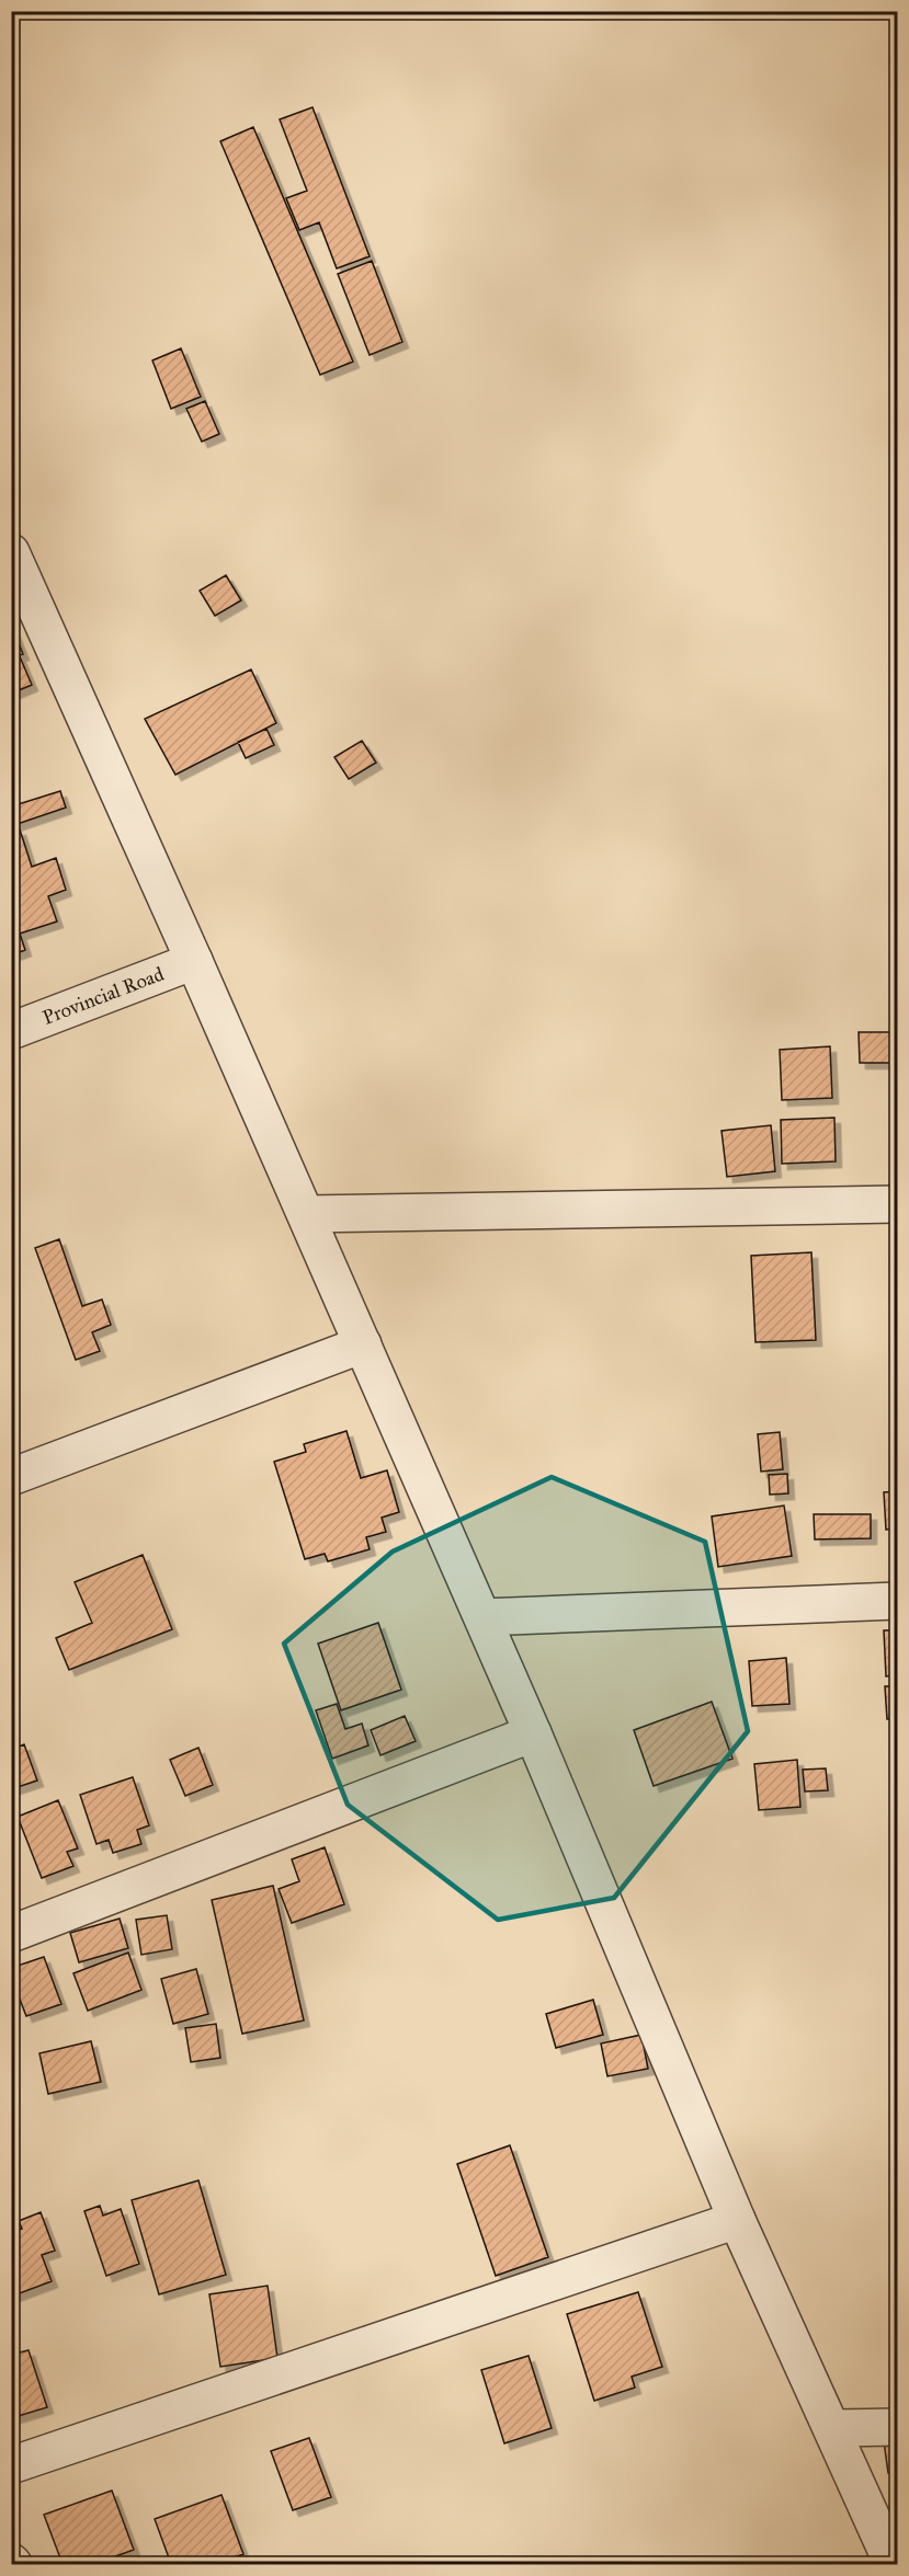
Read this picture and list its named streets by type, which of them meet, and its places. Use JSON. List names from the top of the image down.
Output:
{
  "streets": {
    "street": ["Provincial Road"]
  }
}
